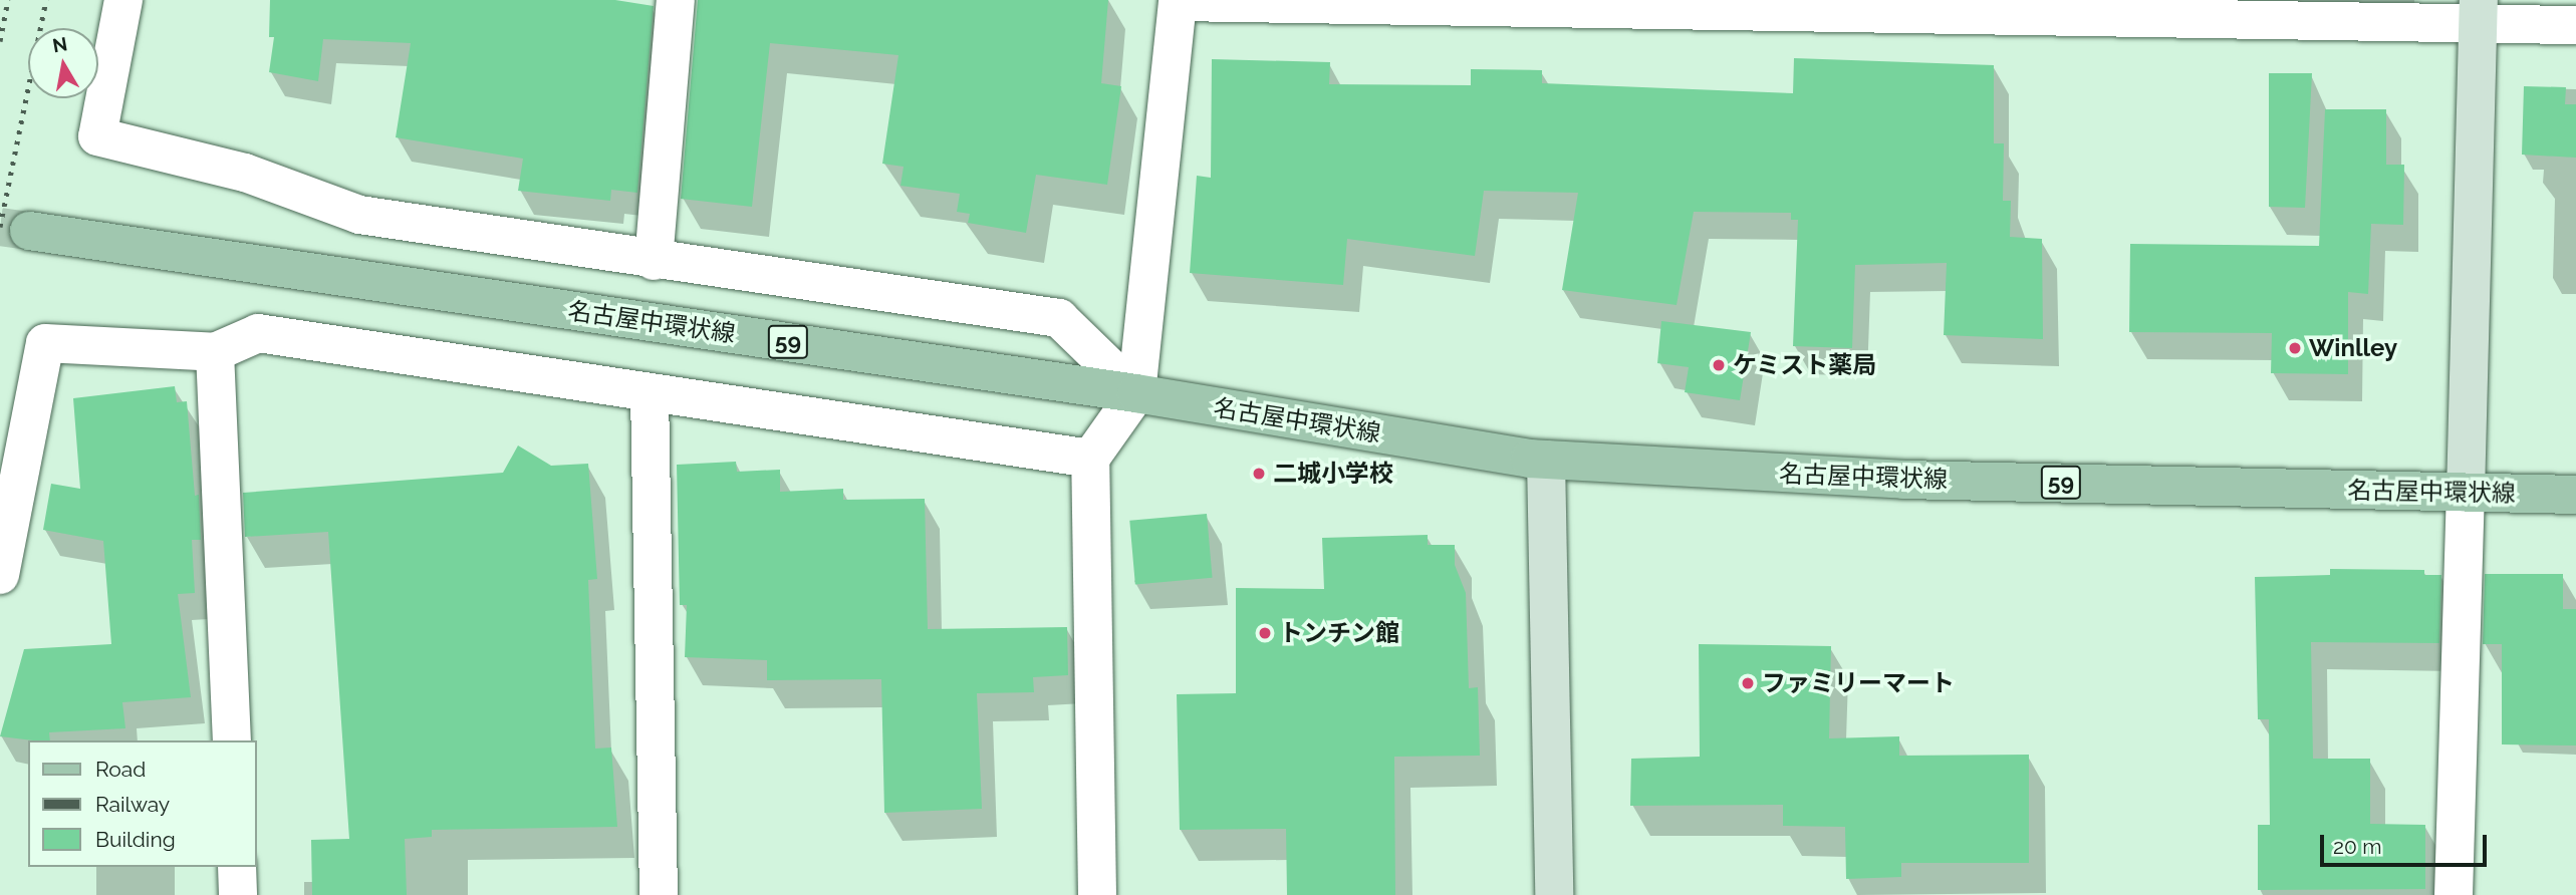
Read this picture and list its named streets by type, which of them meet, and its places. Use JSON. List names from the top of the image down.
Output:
{
  "streets": {
    "main road": ["名古屋中環状線", "59"]
  },
  "places": [
    "Winlley",
    "ケミスト薬局",
    "二城小学校",
    "トンチン館",
    "ファミリーマート"
  ],
  "legend": ["Road", "Railway", "Building"],
  "scale_bar": "20 m",
  "north": "top"
}
